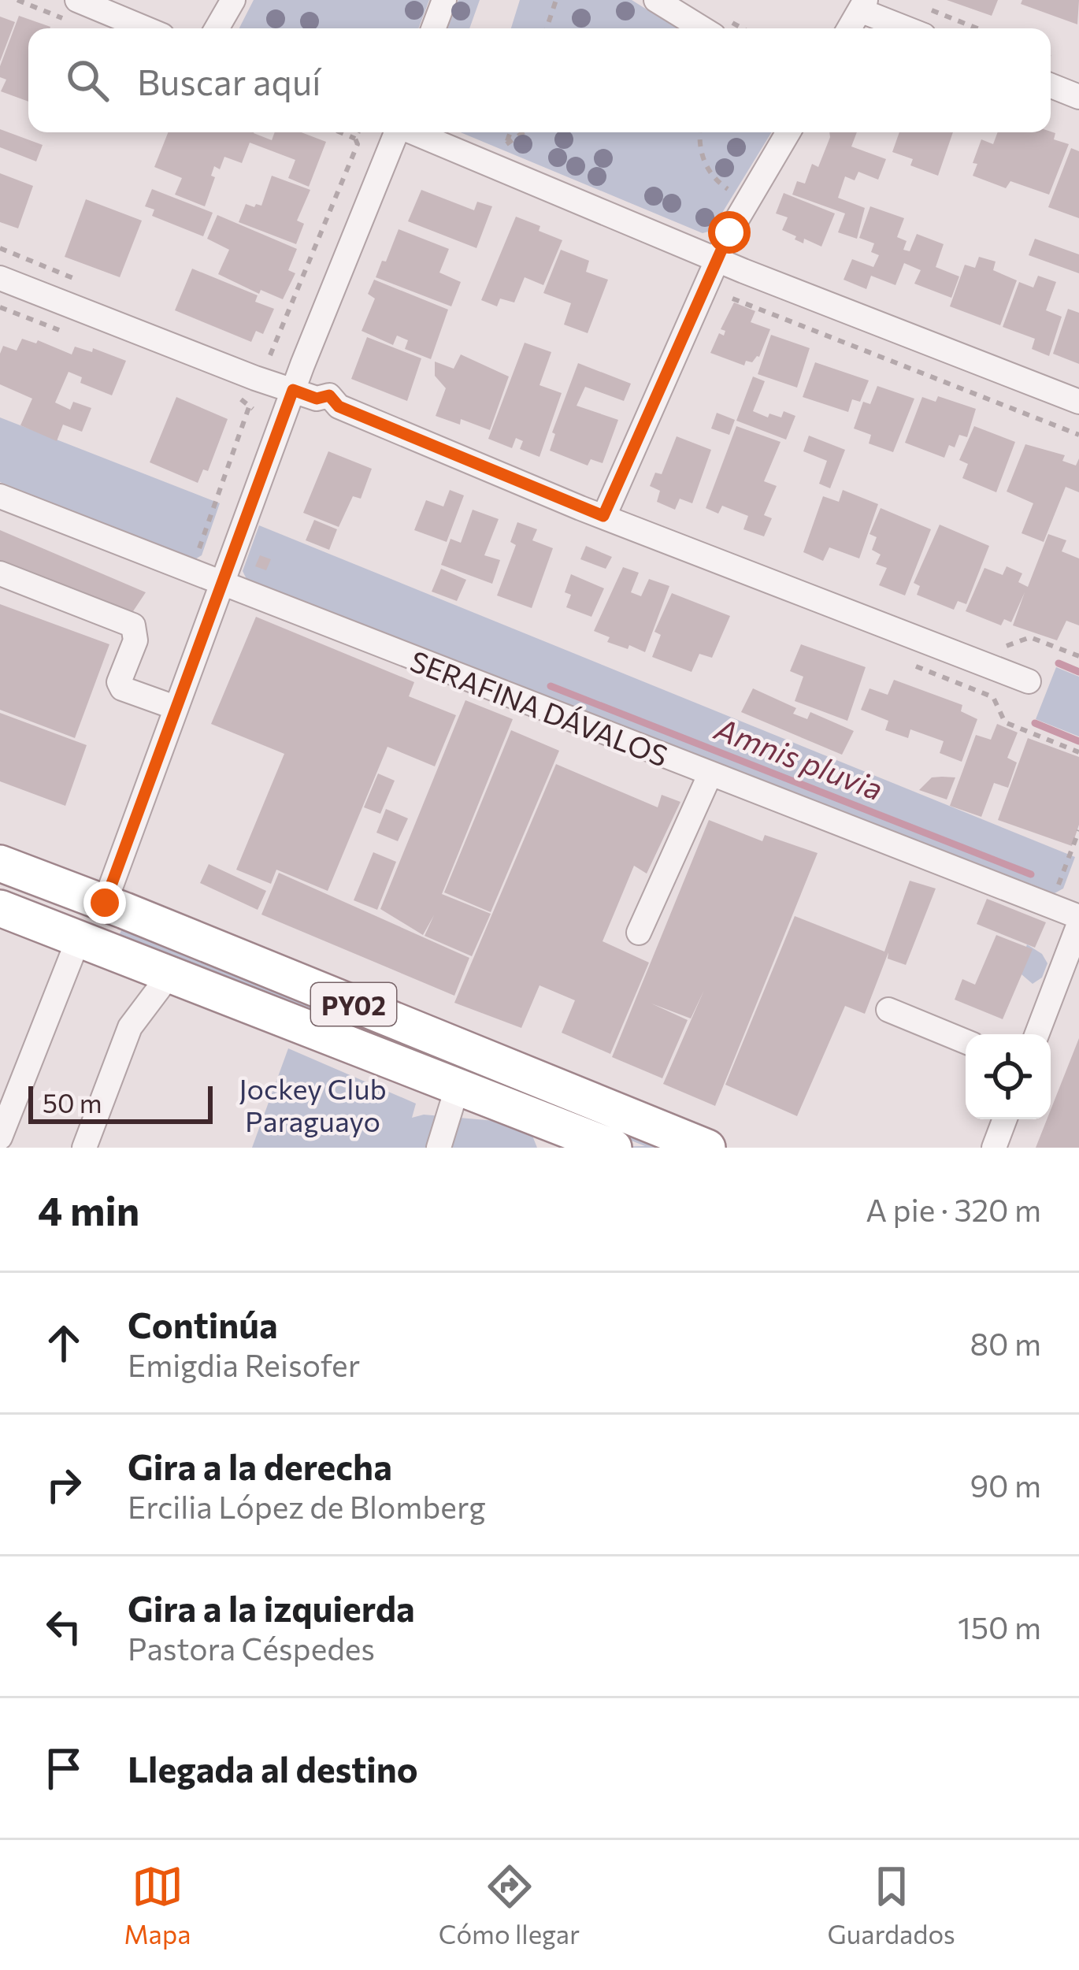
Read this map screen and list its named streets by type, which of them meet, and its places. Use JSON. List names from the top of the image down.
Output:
{
  "streets": {
    "highway": ["PY02"],
    "street": ["SERAFINA DÁVALOS"]
  },
  "water": ["Amnis pluvia"],
  "parks": ["Jockey Club Paraguayo"],
  "scale_bar": "50 m",
  "page": {
    "search": "Buscar aquí",
    "scale": "50 m",
    "heading": ["4 min", "A pie · 320 m"],
    "list": [
      ["Continúa", "Emigdia Reisofer", "80 m"],
      ["Gira a la derecha", "Ercilia López de Blomberg", "90 m"],
      ["Gira a la izquierda", "Pastora Céspedes", "150 m"],
      "Llegada al destino"
    ],
    "nav": ["Mapa", "Cómo llegar", "Guardados"]
  }
}
